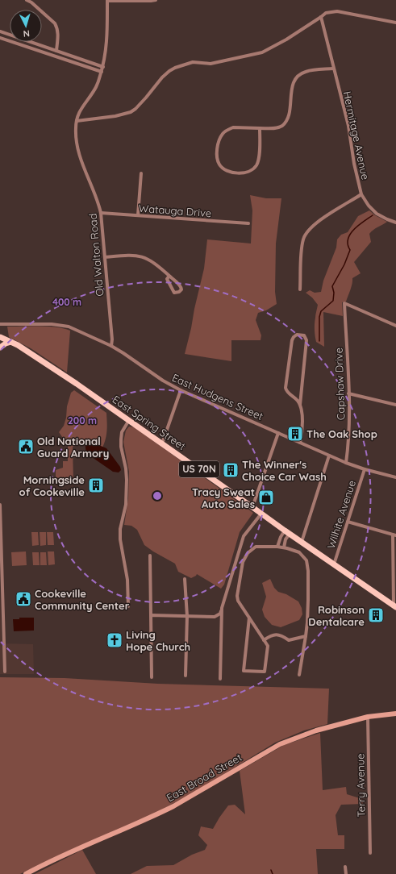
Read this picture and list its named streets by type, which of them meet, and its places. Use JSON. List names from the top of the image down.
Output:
{
  "streets": {
    "main road": ["East Spring Street", "US 70N"],
    "street": [
      "Hermitage Avenue",
      "Watauga Drive",
      "Old Walton Road",
      "Capshaw Drive",
      "East Hudgens Street",
      "Wilhite Avenue",
      "East Broad Street",
      "Terry Avenue"
    ]
  },
  "crossings": [
    ["Watauga Drive", "Old Walton Road"],
    ["Old Walton Road", "East Hudgens Street"],
    ["Capshaw Drive", "East Hudgens Street"],
    ["East Hudgens Street", "Wilhite Avenue"],
    ["East Spring Street", "Wilhite Avenue"],
    ["East Broad Street", "Terry Avenue"]
  ],
  "places": {
    "building": [
      "The Oak Shop",
      "The Winner's Choice Car Wash",
      "Morningside of Cookeville",
      "Robinson Dentalcare"
    ],
    "public building": ["Old National Guard Armory", "Cookeville Community Center"],
    "shop": ["Tracy Sweat Auto Sales"],
    "church": ["Living Hope Church"]
  },
  "north": "bottom",
  "rings": ["400 m", "200 m"]
}
